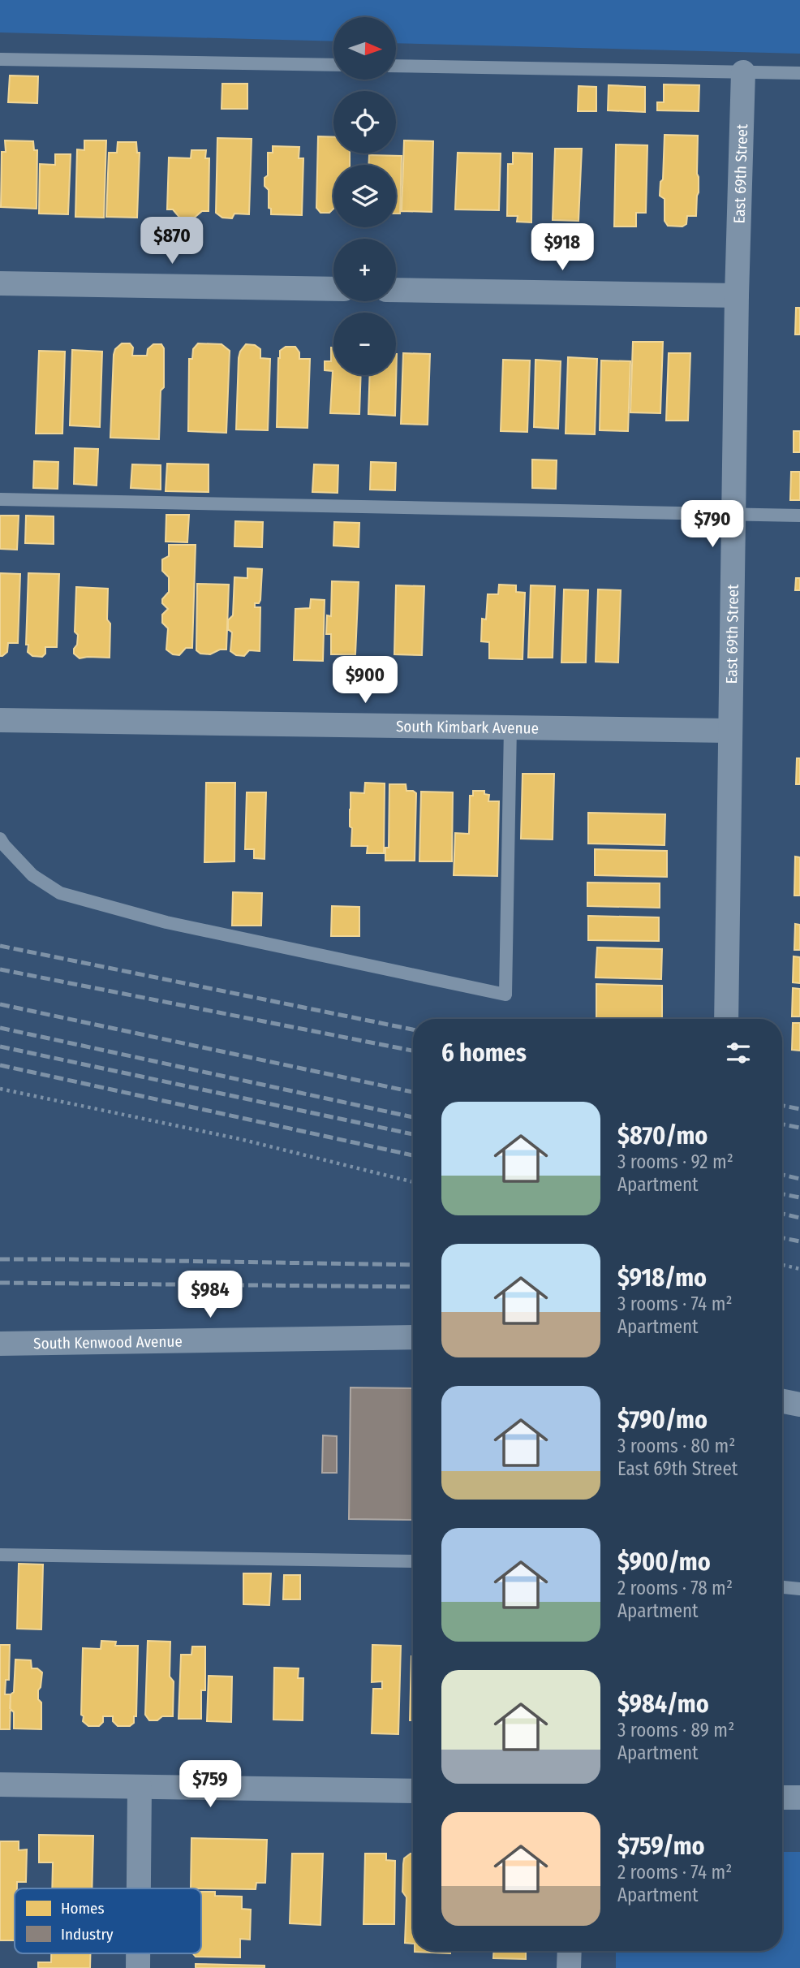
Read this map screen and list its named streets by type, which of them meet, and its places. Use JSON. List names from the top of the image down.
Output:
{
  "streets": {
    "street": ["East 69th Street", "South Kimbark Avenue", "South Kenwood Avenue"]
  },
  "crossings": [
    ["East 69th Street", "South Kimbark Avenue"]
  ],
  "legend": ["Homes", "Industry"],
  "north": "right",
  "page": {
    "map_buttons": ["+", "−"],
    "price": [
      "$870",
      "$918",
      "$790",
      "$900",
      "$984",
      "$759"
    ],
    "heading": "6 homes",
    "list": [
      {
        "name": "$870/mo",
        "note": "3 rooms · 92 m² · Apartment"
      },
      {
        "name": "$918/mo",
        "note": "3 rooms · 74 m² · Apartment"
      },
      {
        "name": "$790/mo",
        "note": "3 rooms · 80 m² · East 69th Street"
      },
      {
        "name": "$900/mo",
        "note": "2 rooms · 78 m² · Apartment"
      },
      {
        "name": "$984/mo",
        "note": "3 rooms · 89 m² · Apartment"
      },
      {
        "name": "$759/mo",
        "note": "2 rooms · 74 m² · Apartment"
      }
    ]
  }
}
